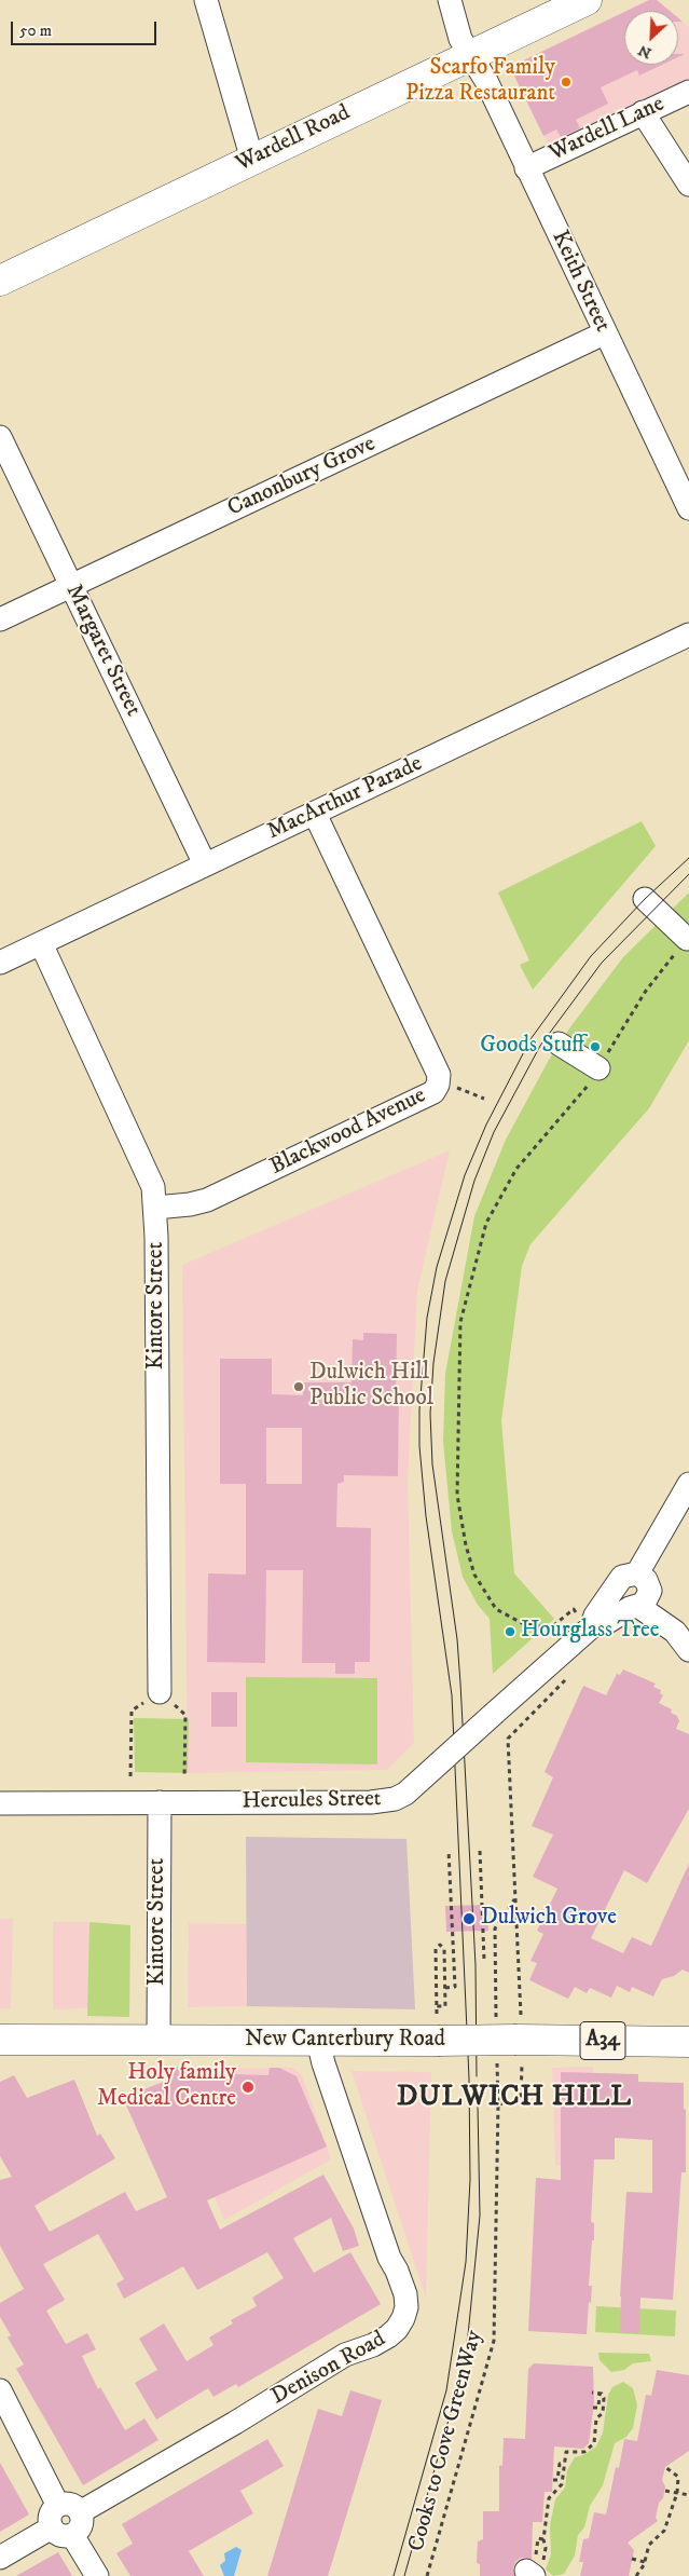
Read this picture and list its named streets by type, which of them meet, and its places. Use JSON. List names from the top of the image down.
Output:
{
  "streets": {
    "main road": ["Wardell Road", "New Canterbury Road", "A34"],
    "street": [
      "Wardell Lane",
      "Keith Street",
      "Canonbury Grove",
      "Margaret Street",
      "MacArthur Parade",
      "Blackwood Avenue",
      "Kintore Street",
      "Hercules Street",
      "Denison Road"
    ],
    "path": ["Cooks to Cove GreenWay"]
  },
  "crossings": [
    ["Wardell Lane", "Keith Street"],
    ["Wardell Road", "Keith Street"],
    ["Keith Street", "Canonbury Grove"],
    ["Canonbury Grove", "Margaret Street"],
    ["Margaret Street", "MacArthur Parade"],
    ["MacArthur Parade", "Blackwood Avenue"],
    ["MacArthur Parade", "Kintore Street"],
    ["Blackwood Avenue", "Kintore Street"],
    ["Kintore Street", "Hercules Street"],
    ["Kintore Street", "New Canterbury Road"],
    ["New Canterbury Road", "Denison Road"],
    ["New Canterbury Road", "Cooks to Cove GreenWay"]
  ],
  "districts": ["DULWICH HILL"],
  "places": [
    "Scarfo Family Pizza Restaurant",
    "Goods Stuff",
    "Dulwich Hill Public School",
    "Hourglass Tree",
    "Dulwich Grove",
    "Holy family Medical Centre"
  ],
  "scale_bar": "50 m",
  "north": "bottom left"
}
